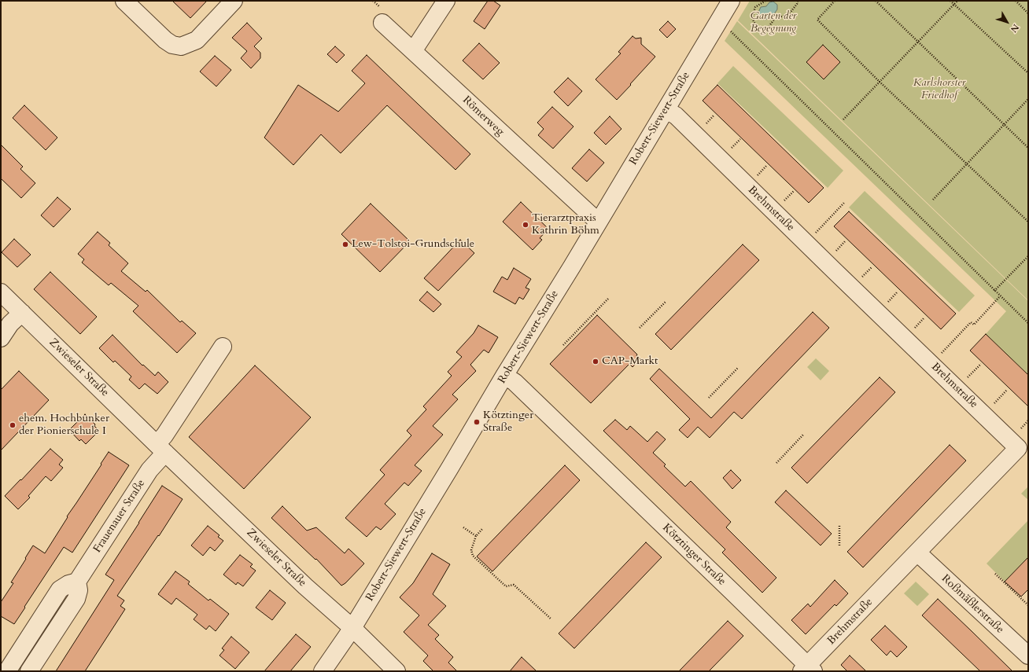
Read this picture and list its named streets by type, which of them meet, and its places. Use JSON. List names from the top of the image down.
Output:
{
  "streets": {
    "street": [
      "Römerweg",
      "Robert-Siewert-Straße",
      "Brehmstraße",
      "Zwieseler Straße",
      "Frauenauer Straße",
      "Kötztinger Straße",
      "Roßmäßlerstraße"
    ]
  },
  "crossings": [
    ["Römerweg", "Robert-Siewert-Straße"],
    ["Robert-Siewert-Straße", "Brehmstraße"],
    ["Robert-Siewert-Straße", "Zwieseler Straße"],
    ["Robert-Siewert-Straße", "Kötztinger Straße"],
    ["Brehmstraße", "Kötztinger Straße"],
    ["Brehmstraße", "Roßmäßlerstraße"],
    ["Zwieseler Straße", "Frauenauer Straße"]
  ],
  "parks": ["Garten der Begegnung", "Karlshorster Friedhof"],
  "places": [
    "Tierarztpraxis Kathrin Böhm",
    "Lew-Tolstoi-Grundschule",
    "CAP-Markt",
    "Kötztinger Straße",
    "ehem. Hochbunker der Pionierschule I"
  ],
  "north": "bottom right"
}
